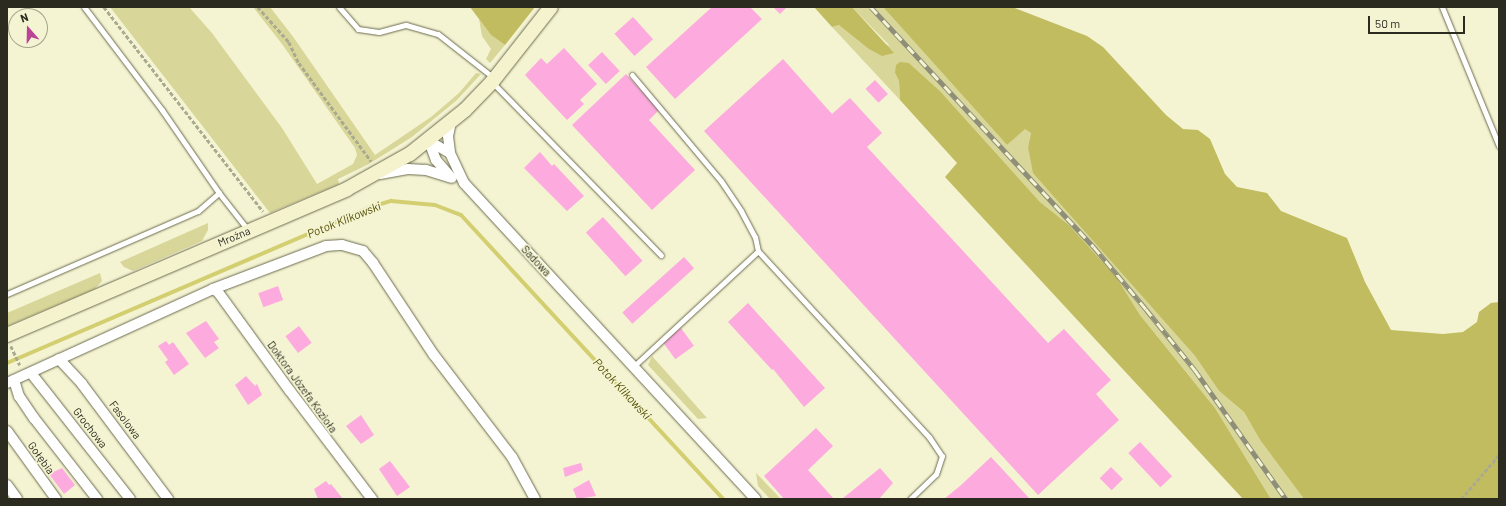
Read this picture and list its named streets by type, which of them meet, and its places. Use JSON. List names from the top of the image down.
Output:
{
  "streets": {
    "main road": ["Mroźna"],
    "street": [
      "Sadowa",
      "Doktora Józefa Kozioła",
      "Fasolowa",
      "Grochowa",
      "Gołębia"
    ]
  },
  "crossings": [
    ["Mroźna", "Sadowa"]
  ],
  "water": ["Potok Klikowski"],
  "scale_bar": "50 m",
  "north": "top"
}
